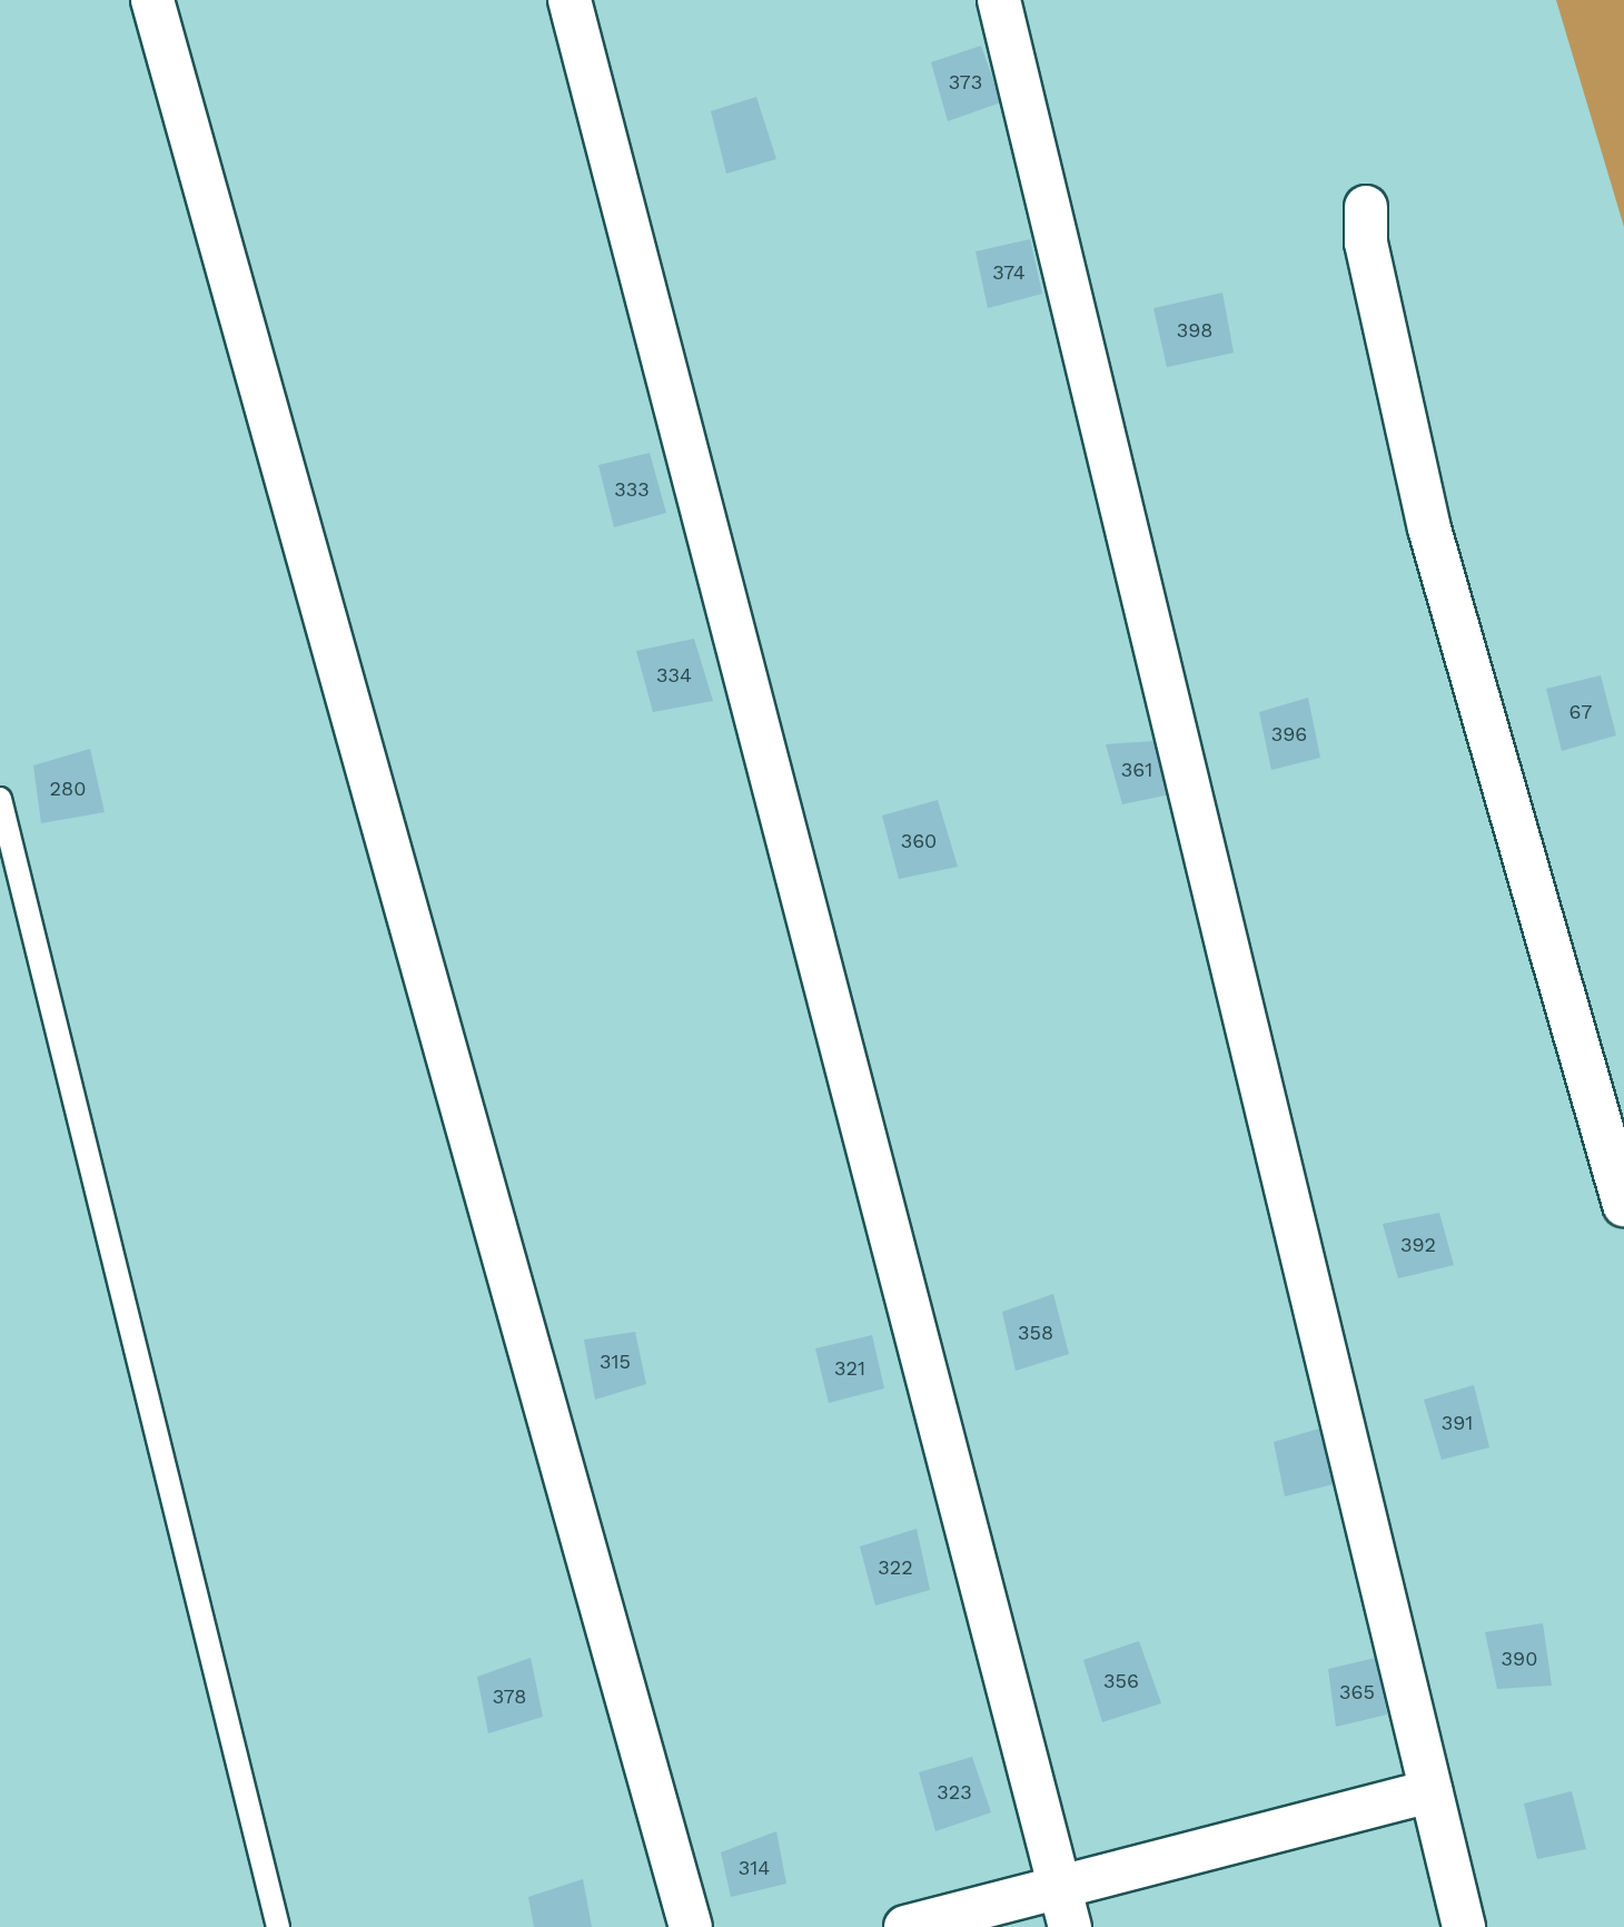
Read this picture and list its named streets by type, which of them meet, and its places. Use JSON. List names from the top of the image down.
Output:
{
  "house_numbers": [
    "373",
    "374",
    "398",
    "333",
    "334",
    "67",
    "396",
    "361",
    "280",
    "360",
    "392",
    "358",
    "315",
    "321",
    "391",
    "322",
    "390",
    "356",
    "365",
    "378",
    "323",
    "314"
  ]
}
